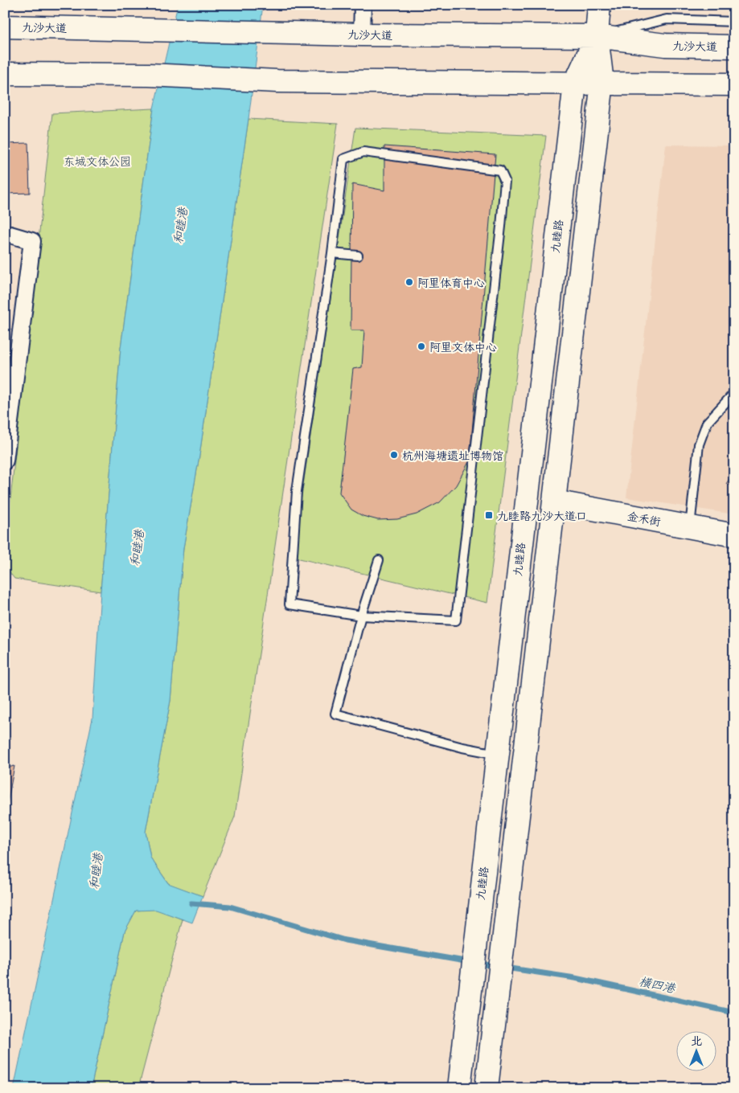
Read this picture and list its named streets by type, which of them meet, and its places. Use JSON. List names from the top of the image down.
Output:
{
  "streets": {
    "street": ["九沙大道", "九睦路", "金禾街"]
  },
  "crossings": [
    ["九沙大道", "九睦路"],
    ["九睦路", "金禾街"]
  ],
  "water": ["和睦港", "横四港"],
  "parks": ["东城文体公园"],
  "places": {
    "other": ["阿里体育中心", "阿里文体中心", "杭州海塘遗址博物馆"],
    "transit": ["九睦路九沙大道口"]
  },
  "north": "top"
}
